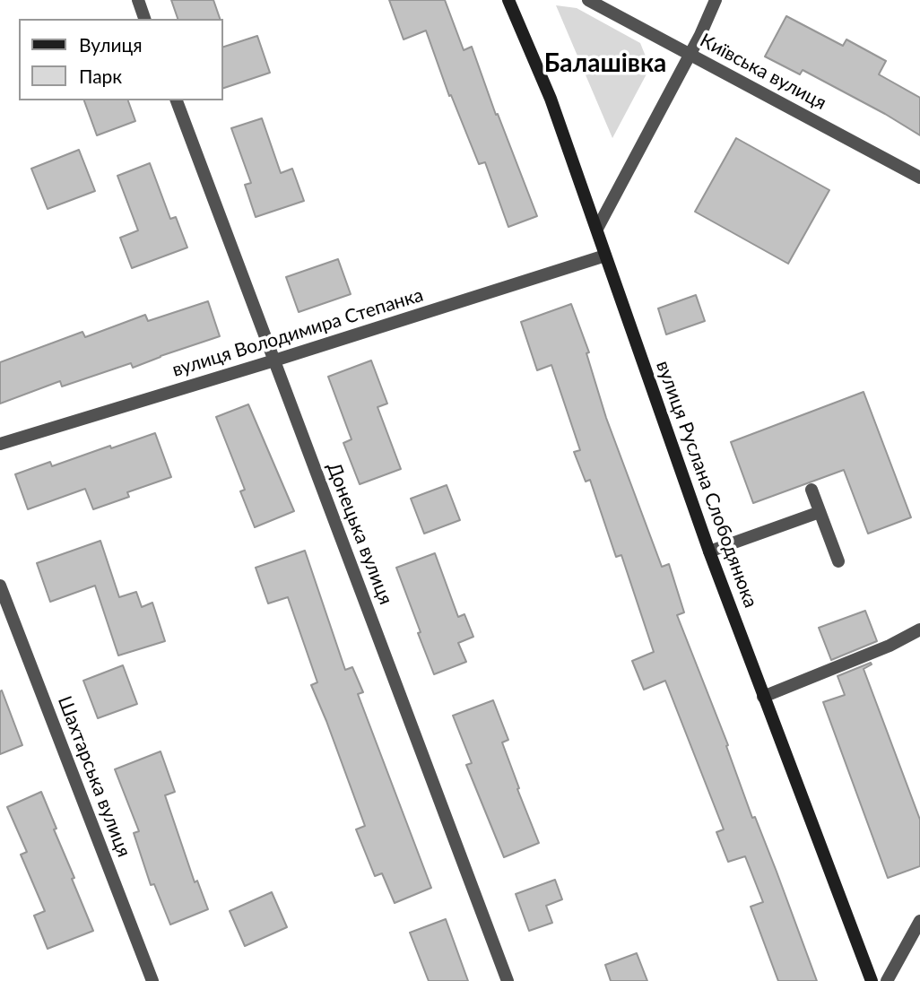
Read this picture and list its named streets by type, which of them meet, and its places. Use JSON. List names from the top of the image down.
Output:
{
  "streets": {
    "main road": ["вулиця Руслана Слободянюка"],
    "street": [
      "Київська вулиця",
      "вулиця Володимира Степанка",
      "Донецька вулиця",
      "Шахтарська вулиця"
    ]
  },
  "crossings": [
    ["вулиця Володимира Степанка", "вулиця Руслана Слободянюка"],
    ["вулиця Володимира Степанка", "Донецька вулиця"]
  ],
  "districts": ["Балашівка"],
  "legend": ["Вулиця", "Парк"]
}
